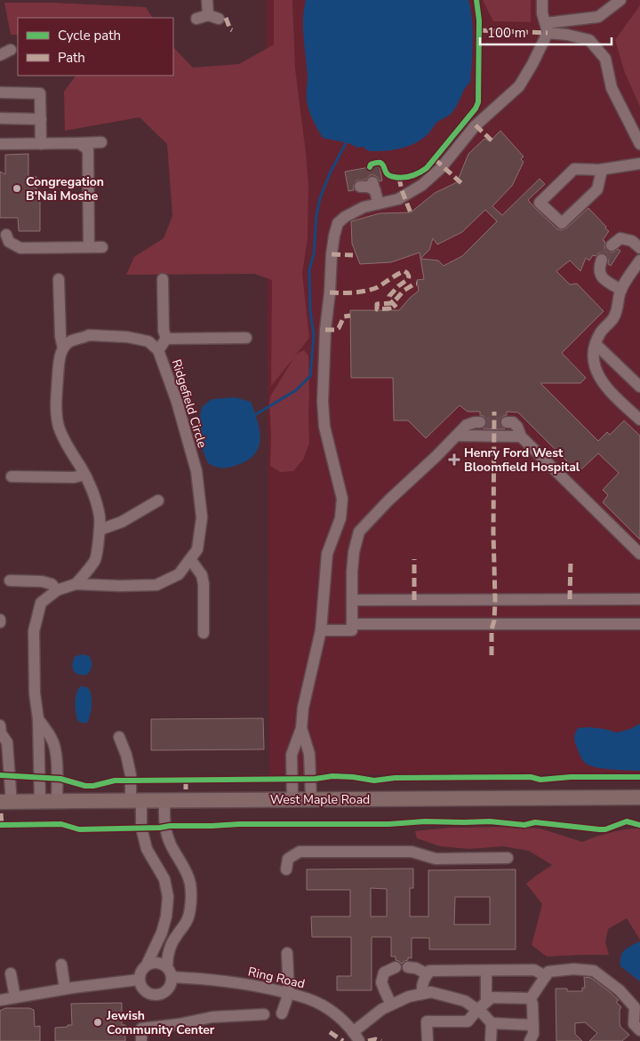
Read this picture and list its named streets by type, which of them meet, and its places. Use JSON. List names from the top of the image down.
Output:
{
  "streets": {
    "main road": ["West Maple Road"],
    "street": ["Ridgefield Circle", "Ring Road"]
  },
  "crossings": [
    ["Ridgefield Circle", "West Maple Road"]
  ],
  "places": {
    "other": ["Congregation B'Nai Moshe", "Jewish Community Center"],
    "health": ["Henry Ford West Bloomfield Hospital"]
  },
  "legend": ["Cycle path", "Path"],
  "scale_bar": "100 m"
}
